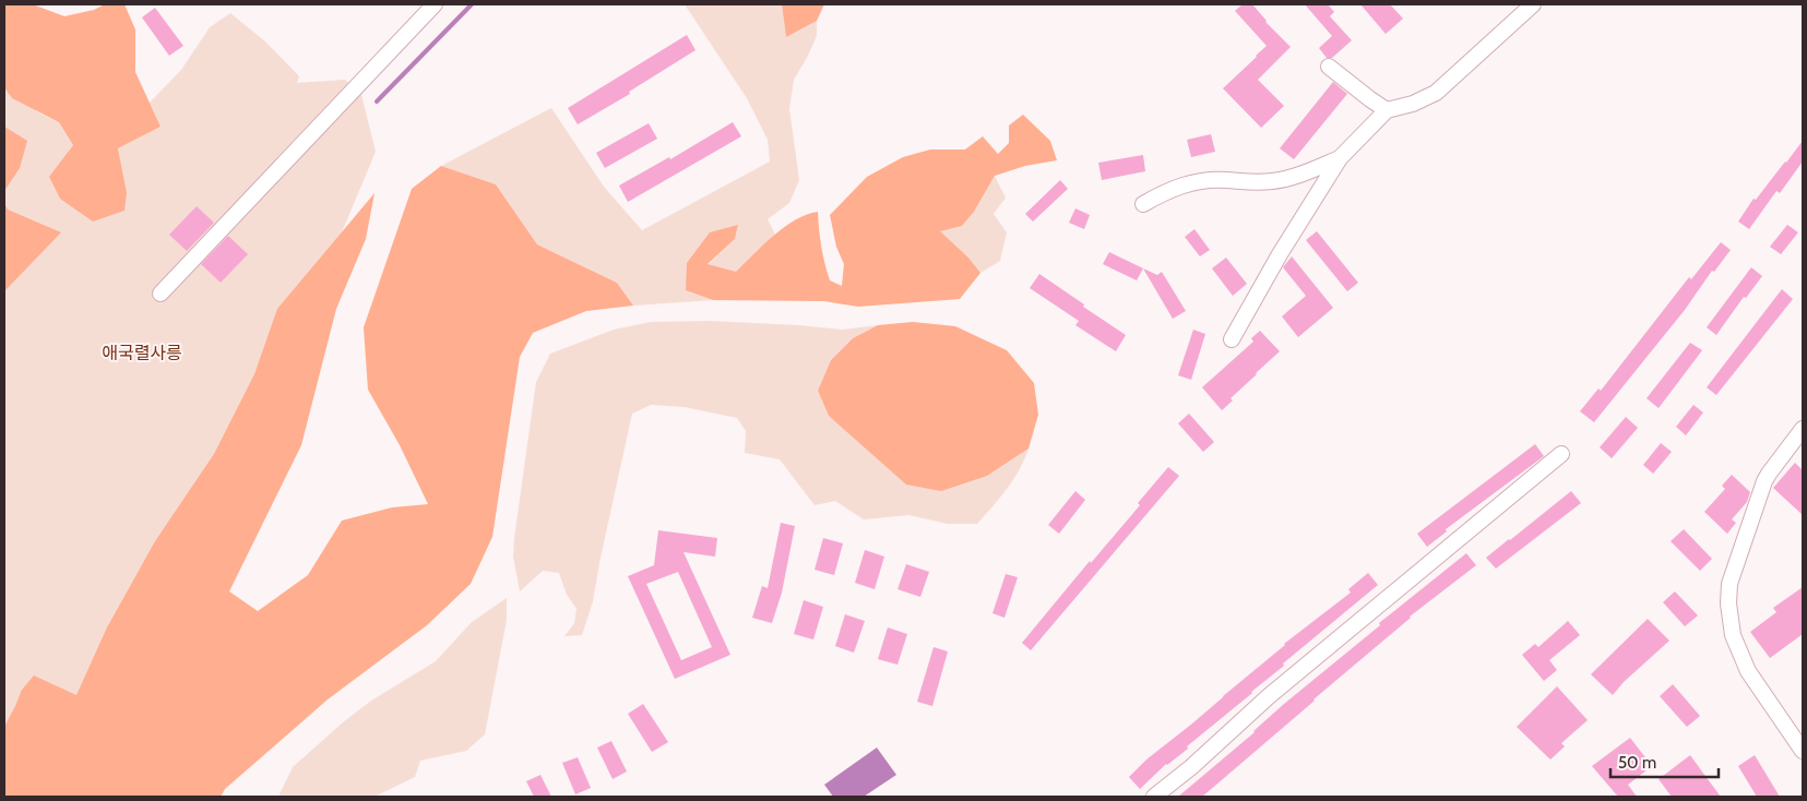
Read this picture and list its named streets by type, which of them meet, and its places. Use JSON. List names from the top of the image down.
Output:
{
  "parks": ["애국렬사릉"],
  "scale_bar": "50 m"
}
